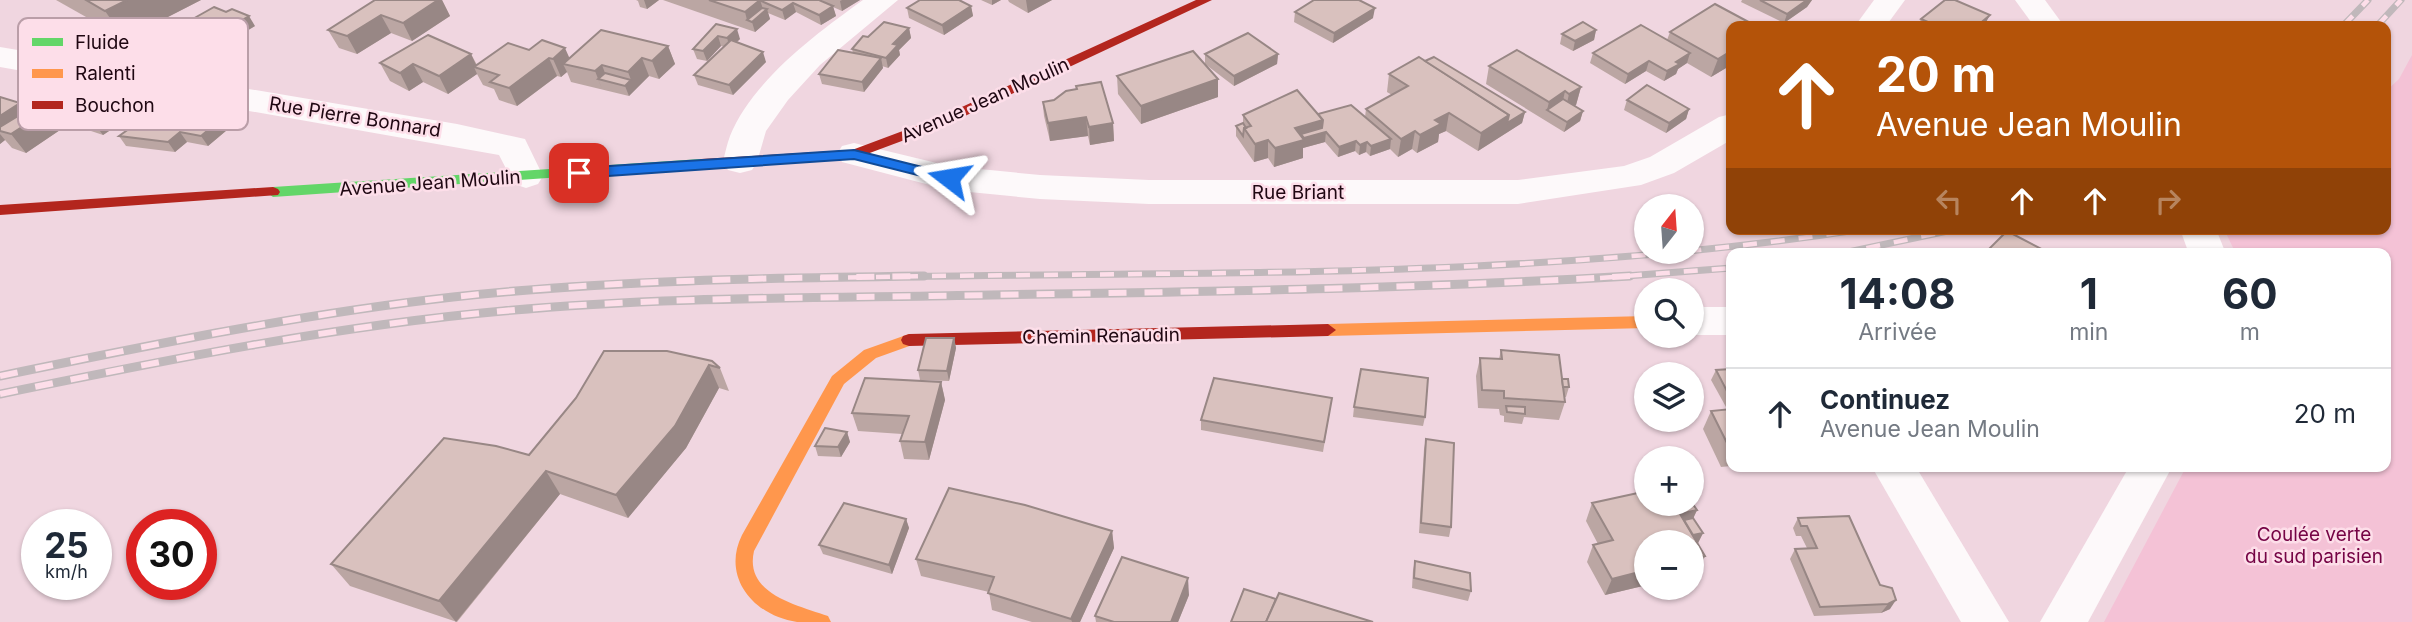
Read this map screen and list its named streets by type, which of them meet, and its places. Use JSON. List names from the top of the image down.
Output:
{
  "streets": {
    "main road": ["Avenue Jean Moulin", "Chemin Renaudin"],
    "street": ["Rue Pierre Bonnard", "Rue Briant"]
  },
  "crossings": [
    ["Avenue Jean Moulin", "Rue Pierre Bonnard"],
    ["Avenue Jean Moulin", "Rue Briant"]
  ],
  "parks": ["Coulée verte du sud parisien"],
  "legend": ["Fluide", "Ralenti", "Bouchon"],
  "north": "top",
  "page": {
    "turn": ["20 m", "Avenue Jean Moulin"],
    "map_buttons": ["+", "−"],
    "eta": [
      "14:08",
      "Arrivée",
      "1",
      "min",
      "60",
      "m"
    ],
    "list": [
      {
        "name": "Continuez",
        "note": "Avenue Jean Moulin",
        "value": "20 m"
      }
    ],
    "speed": "25 km/h",
    "limit": "30"
  }
}
